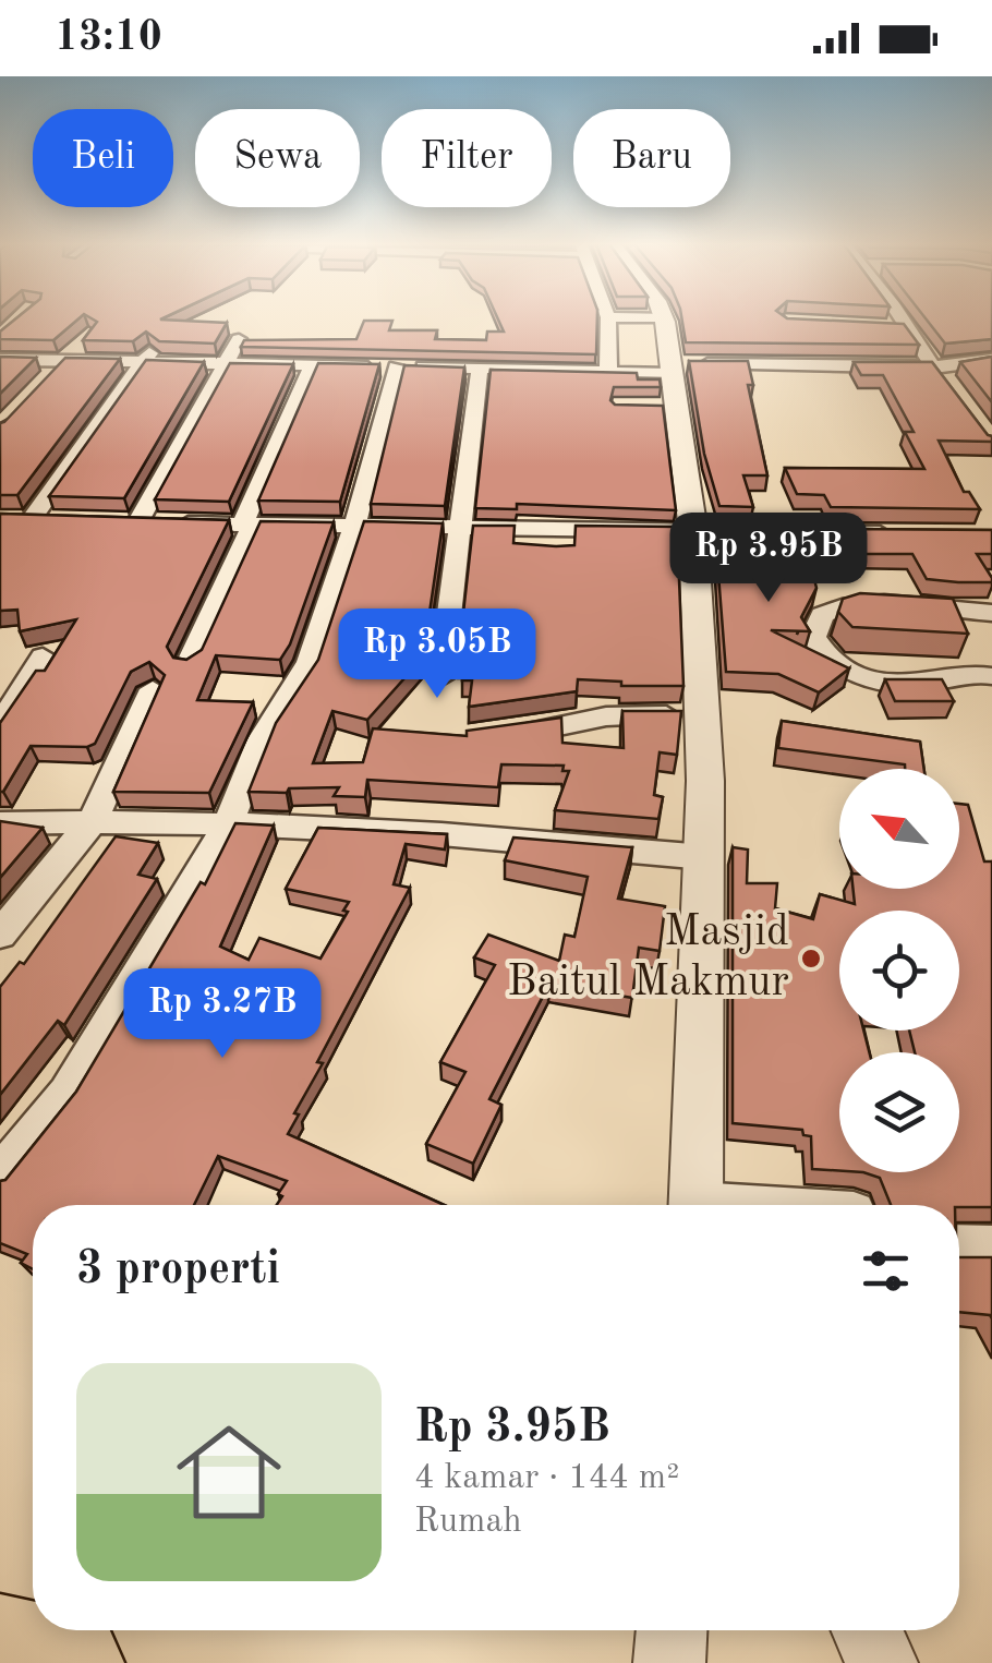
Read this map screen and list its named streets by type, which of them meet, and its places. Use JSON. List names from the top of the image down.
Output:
{
  "places": ["Masjid Baitul Makmur"],
  "north": "top left",
  "page": {
    "status": "13:10",
    "chip": [
      "Beli",
      "Sewa",
      "Filter",
      "Baru"
    ],
    "price": ["Rp 3.95B", "Rp 3.05B", "Rp 3.27B"],
    "heading": "3 properti",
    "list": [
      {
        "name": "Rp 3.95B",
        "note": "4 kamar · 144 m² · Rumah"
      }
    ]
  }
}
